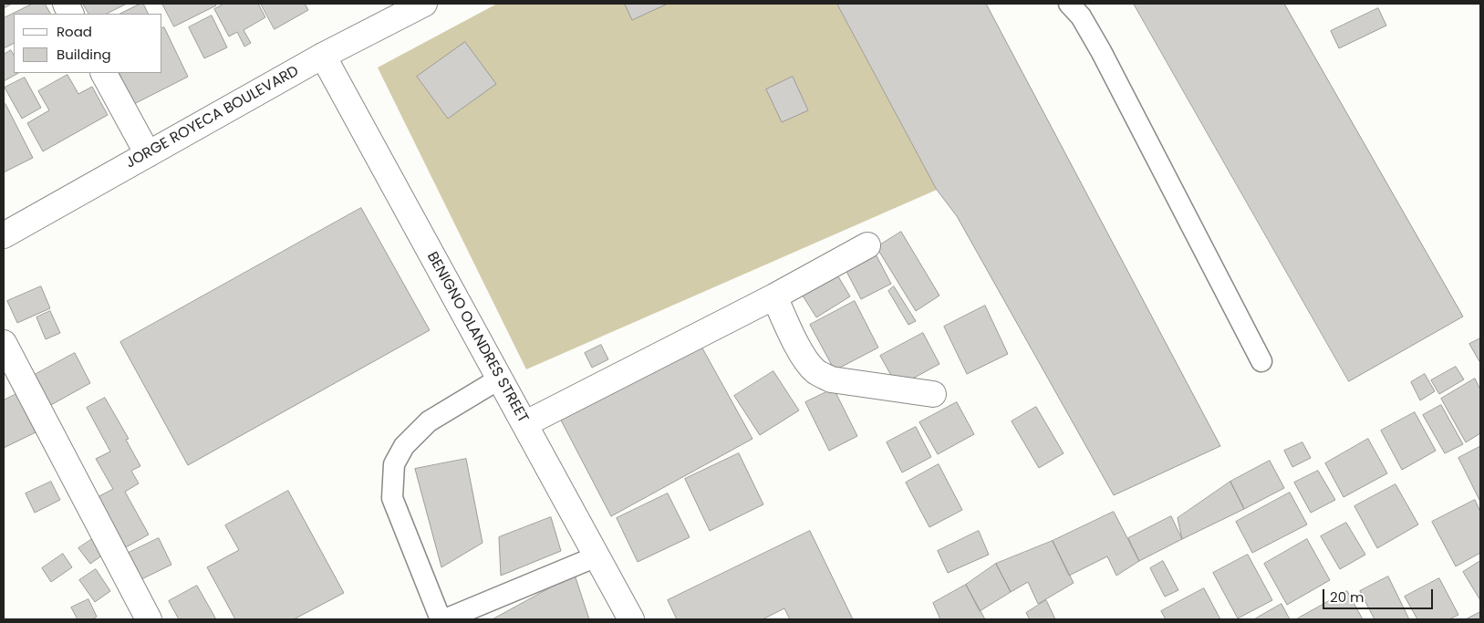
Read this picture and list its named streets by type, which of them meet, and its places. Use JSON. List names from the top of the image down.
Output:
{
  "streets": {
    "street": ["JORGE ROYECA BOULEVARD", "BENIGNO OLANDRES STREET"]
  },
  "crossings": [
    ["JORGE ROYECA BOULEVARD", "BENIGNO OLANDRES STREET"]
  ],
  "legend": ["Road", "Building"],
  "scale_bar": "20 m"
}
